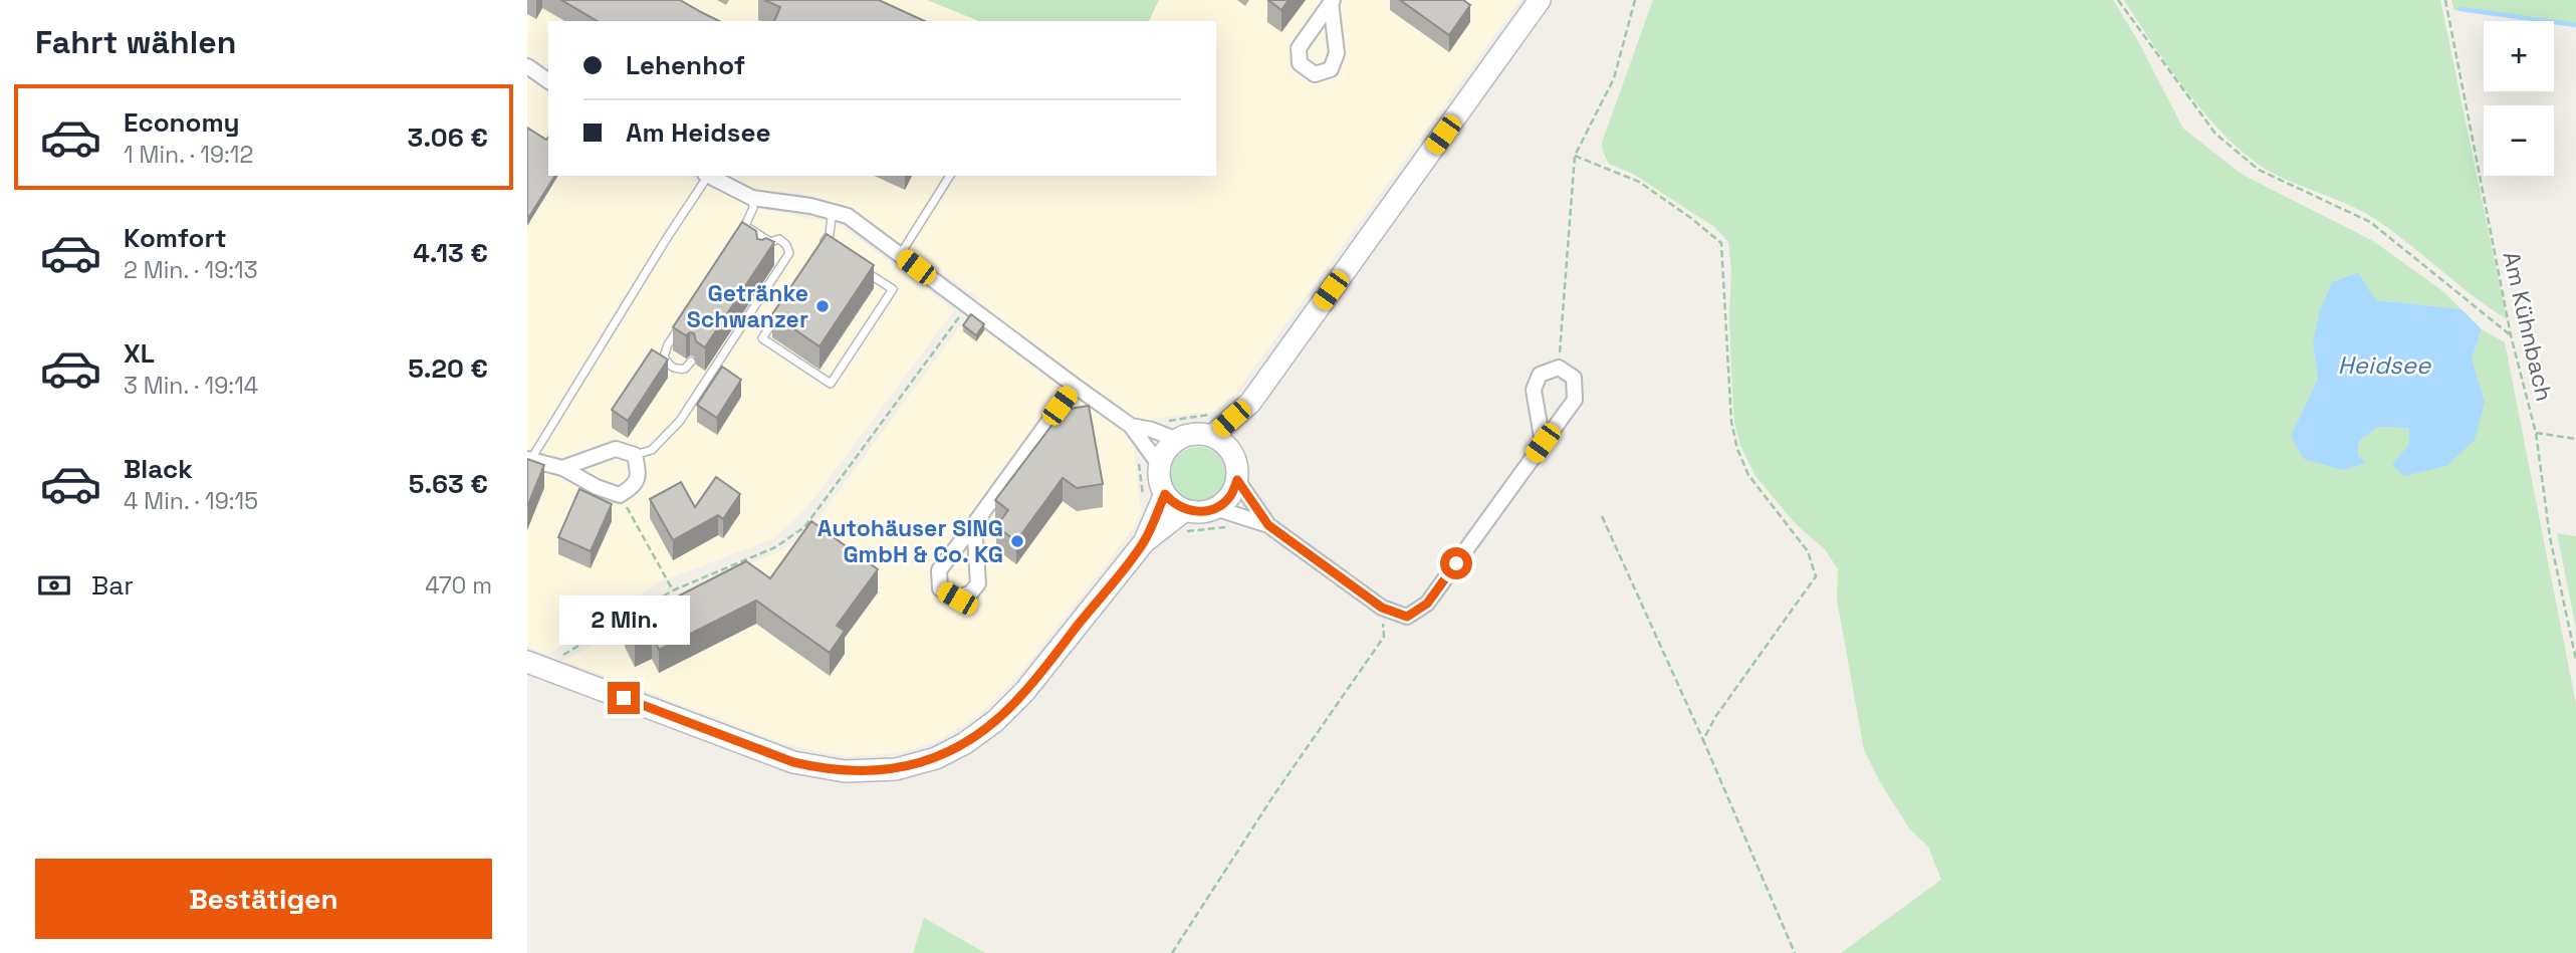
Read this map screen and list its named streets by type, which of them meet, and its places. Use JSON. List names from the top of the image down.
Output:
{
  "streets": {
    "path": ["Am Kühnbach"]
  },
  "water": ["Heidsee"],
  "places": ["Getränke Schwanzer", "Autohäuser SING GmbH & Co. KG"],
  "page": {
    "heading": "Fahrt wählen",
    "map_buttons": ["+", "−"],
    "banner": ["Lehenhof", "Am Heidsee"],
    "list": [
      {
        "name": "Economy",
        "note": "1 Min. · 19:12",
        "value": "3.06 €"
      },
      {
        "name": "Komfort",
        "note": "2 Min. · 19:13",
        "value": "4.13 €"
      },
      {
        "name": "XL",
        "note": "3 Min. · 19:14",
        "value": "5.20 €"
      },
      {
        "name": "Black",
        "note": "4 Min. · 19:15",
        "value": "5.63 €"
      }
    ],
    "pay": ["Bar", "470 m"],
    "bubble": "2 Min.",
    "buttons": "Bestätigen"
  }
}
